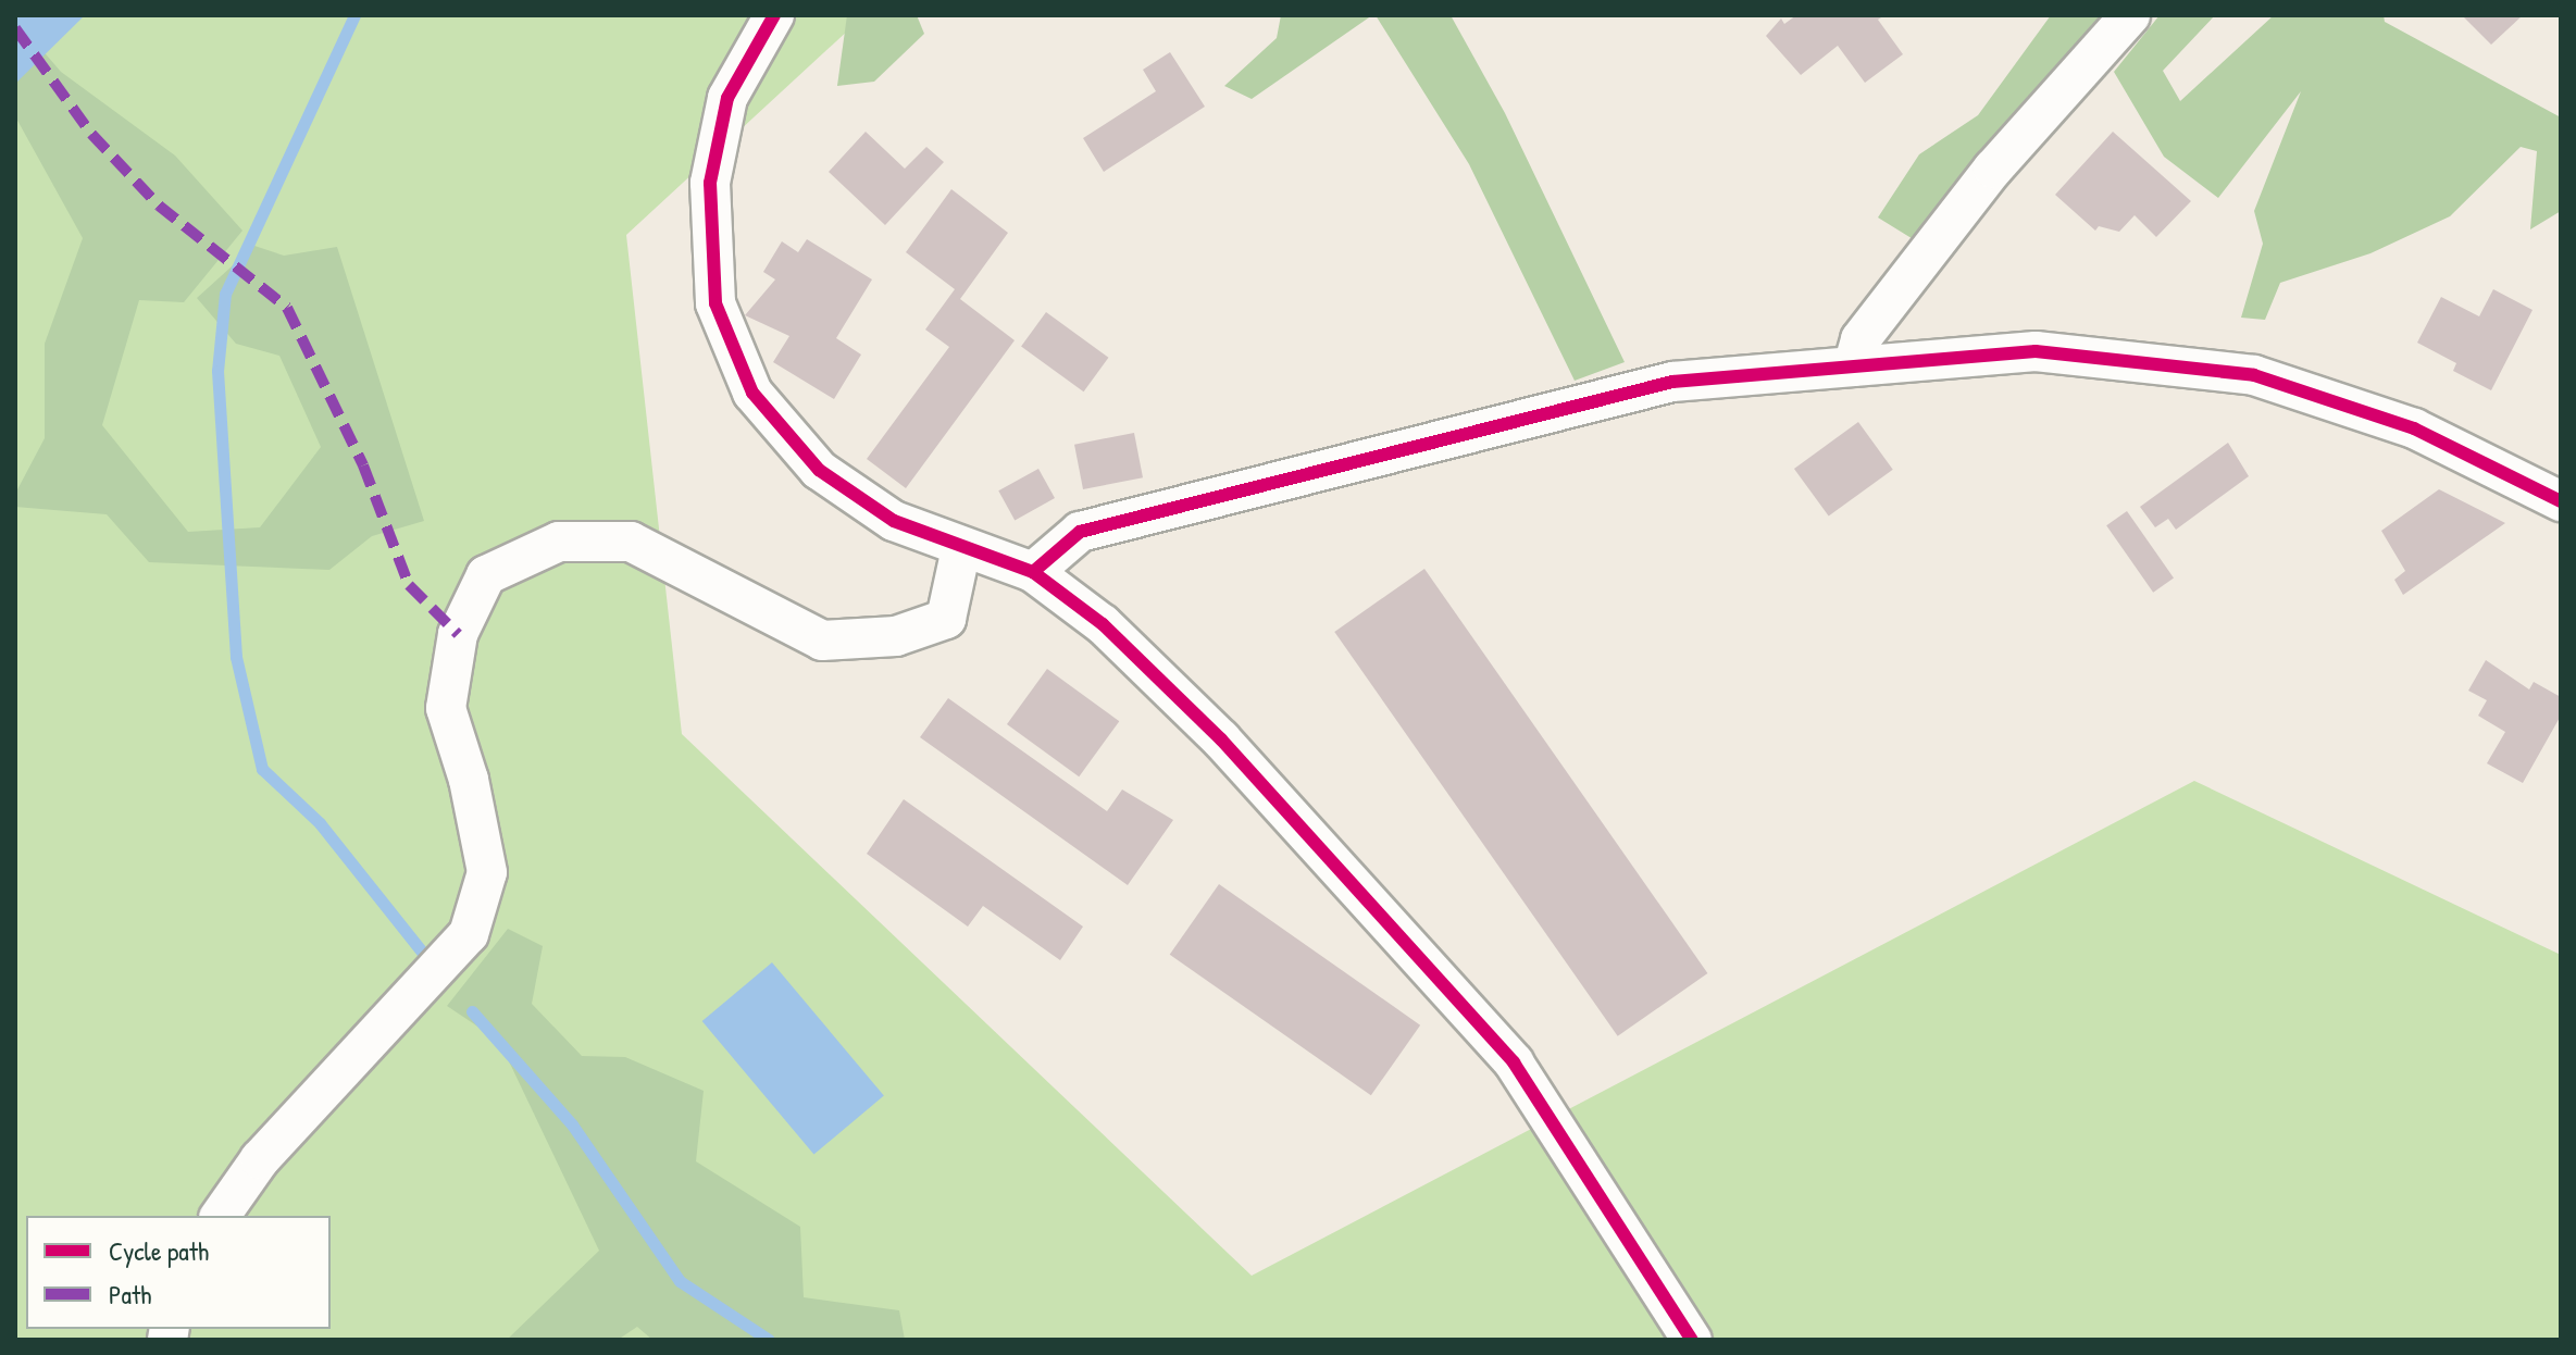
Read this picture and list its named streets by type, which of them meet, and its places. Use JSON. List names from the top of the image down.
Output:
{
  "legend": ["Cycle path", "Path"]
}
